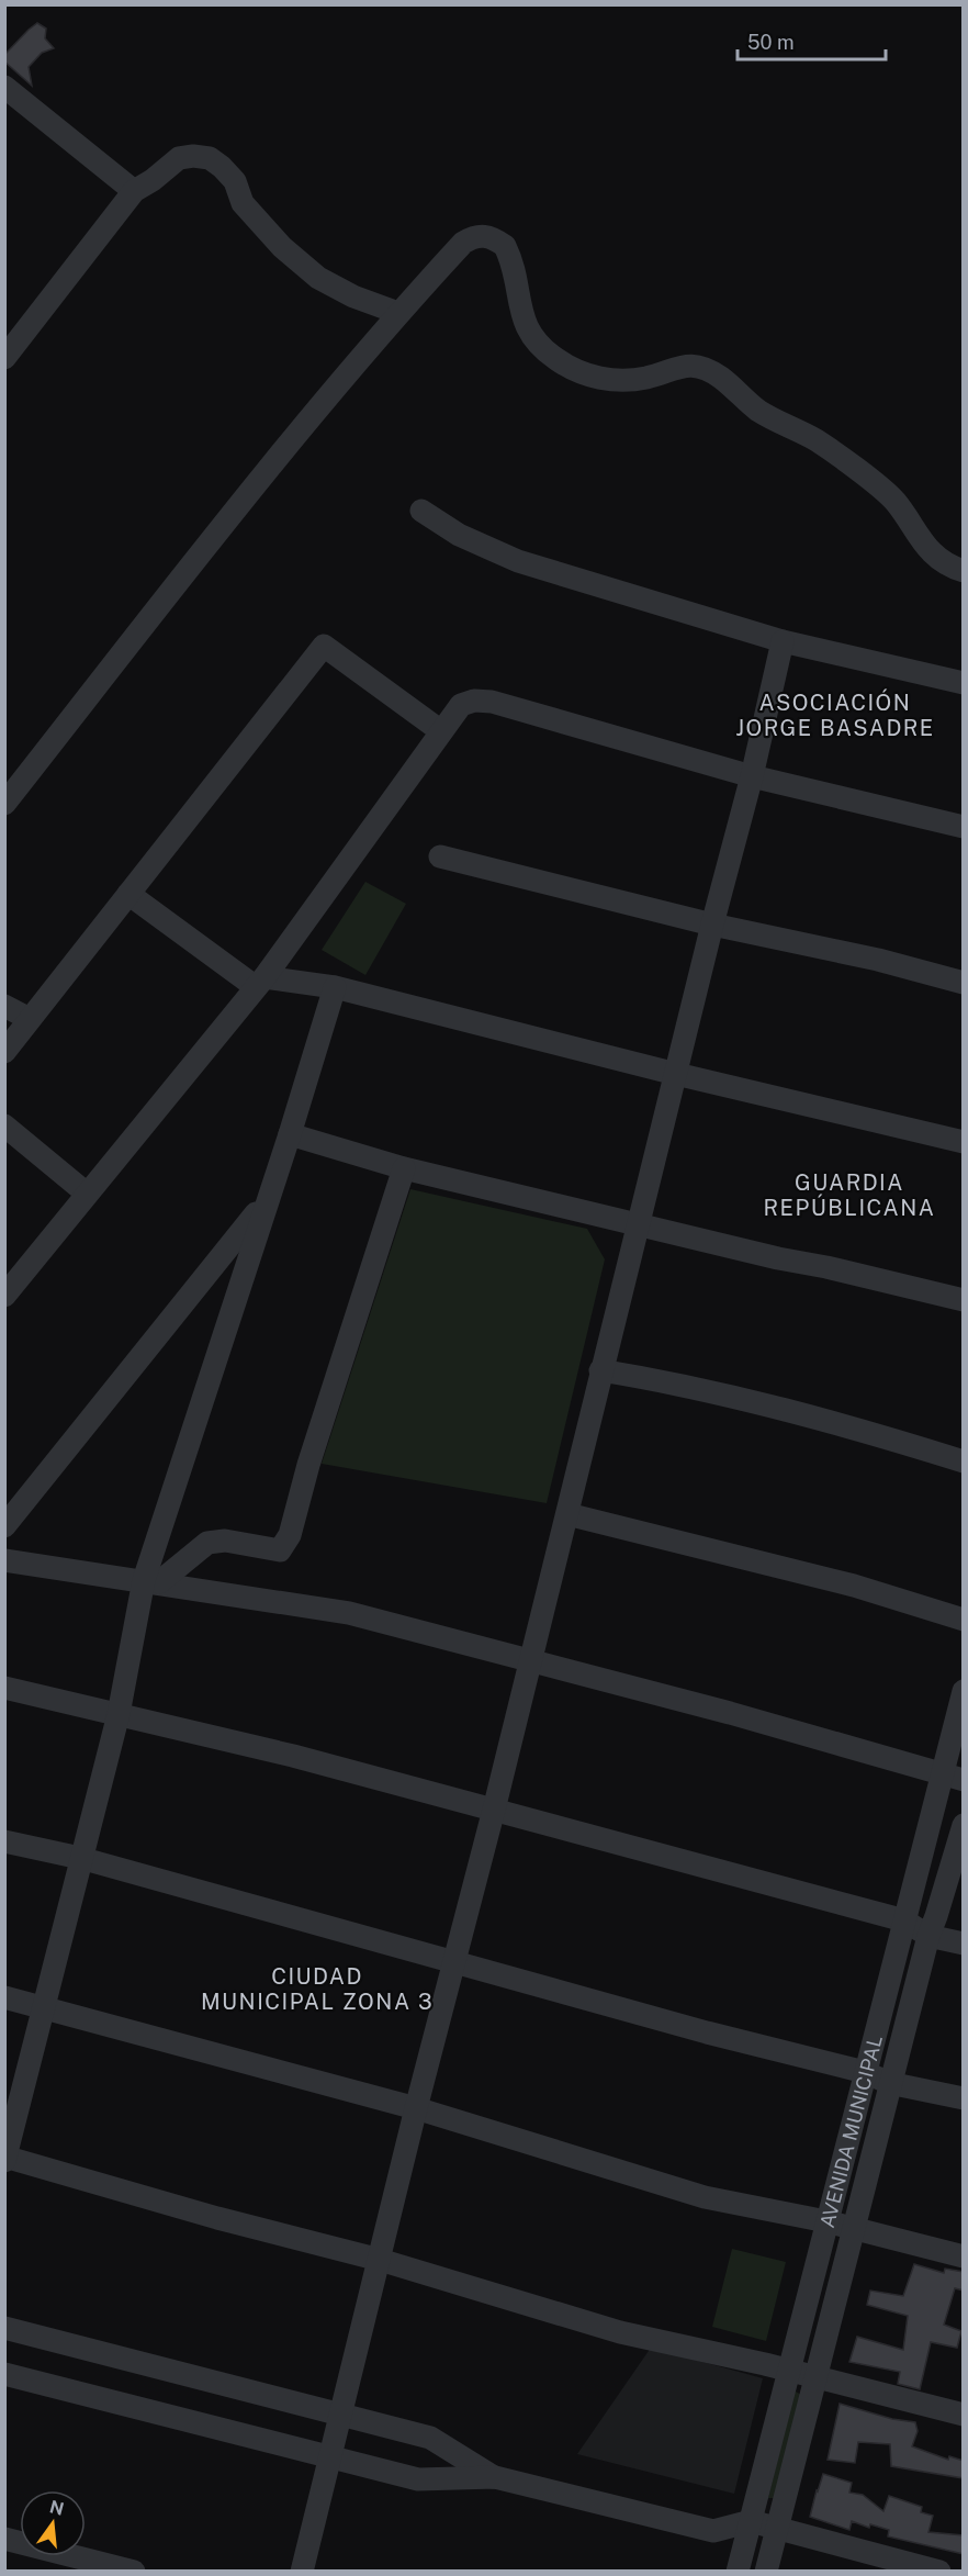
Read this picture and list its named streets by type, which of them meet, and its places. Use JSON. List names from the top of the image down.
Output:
{
  "streets": {
    "street": ["AVENIDA MUNICIPAL"]
  },
  "districts": ["ASOCIACIÓN JORGE BASADRE", "GUARDIA REPÚBLICANA", "CIUDAD MUNICIPAL ZONA 3"],
  "scale_bar": "50 m",
  "north": "top"
}
